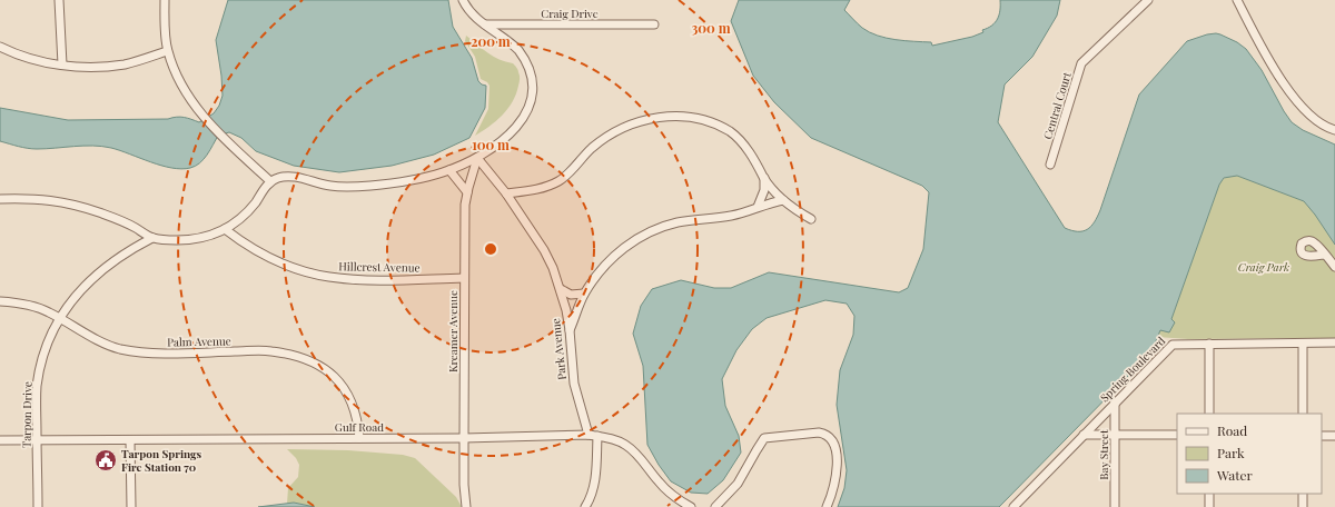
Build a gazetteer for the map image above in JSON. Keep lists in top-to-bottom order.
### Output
{
  "streets": {
    "street": [
      "Craig Drive",
      "Central Court",
      "Hillcrest Avenue",
      "Kreamer Avenue",
      "Palm Avenue",
      "Park Avenue",
      "Spring Boulevard",
      "Tarpon Drive",
      "Gulf Road",
      "Bay Street"
    ]
  },
  "crossings": [
    ["Hillcrest Avenue", "Kreamer Avenue"],
    ["Kreamer Avenue", "Park Avenue"],
    ["Kreamer Avenue", "Gulf Road"],
    ["Palm Avenue", "Tarpon Drive"],
    ["Palm Avenue", "Gulf Road"],
    ["Park Avenue", "Gulf Road"],
    ["Spring Boulevard", "Bay Street"],
    ["Tarpon Drive", "Gulf Road"]
  ],
  "parks": ["Craig Park"],
  "places": {
    "public building": ["Tarpon Springs Fire Station 70"]
  },
  "legend": ["Road", "Park", "Water"],
  "rings": ["300 m", "200 m", "100 m"]
}
